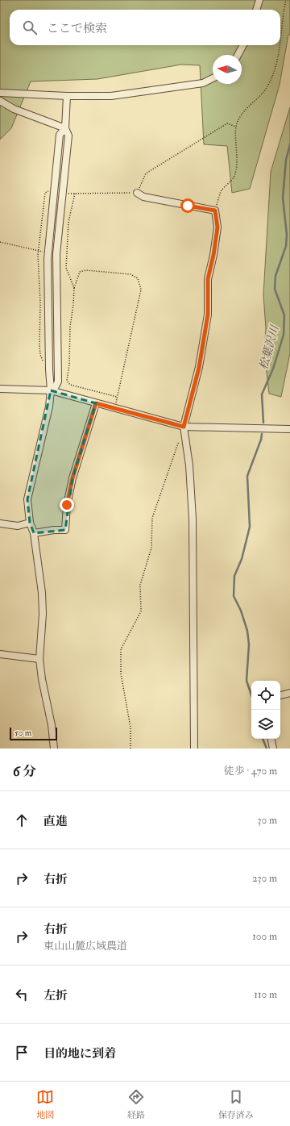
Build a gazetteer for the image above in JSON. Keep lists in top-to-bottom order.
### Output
{
  "water": ["松葉沢川"],
  "scale_bar": "50 m",
  "north": "left",
  "page": {
    "search": "ここで検索",
    "scale": "50 m",
    "heading": ["6 分", "徒歩 · 470 m"],
    "list": [
      ["直進", "30 m"],
      ["右折", "230 m"],
      ["右折", "東山山麓広域農道", "100 m"],
      ["左折", "110 m"],
      "目的地に到着"
    ],
    "nav": ["地図", "経路", "保存済み"]
  }
}
